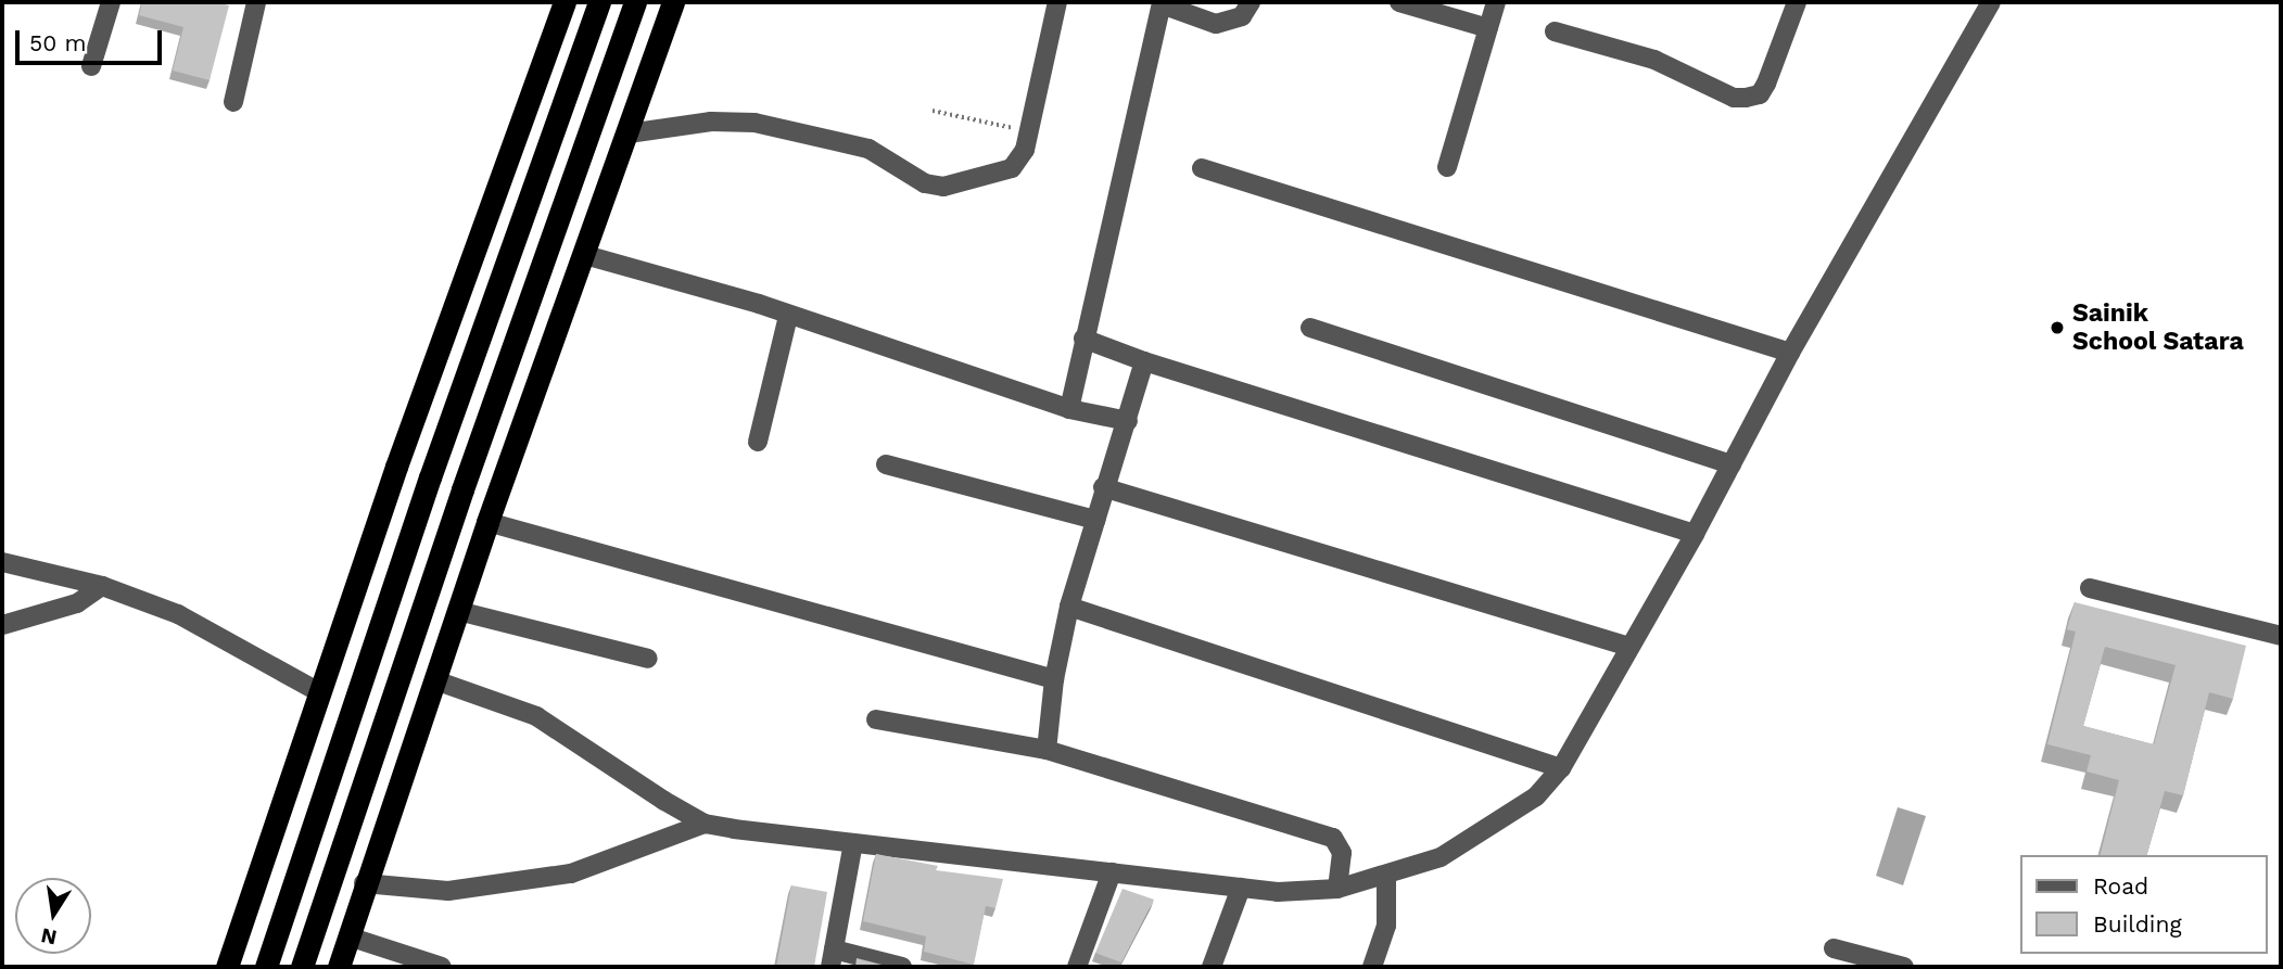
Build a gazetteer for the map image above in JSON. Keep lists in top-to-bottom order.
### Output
{
  "places": ["Sainik School Satara"],
  "legend": ["Road", "Building"],
  "scale_bar": "50 m",
  "north": "bottom"
}
